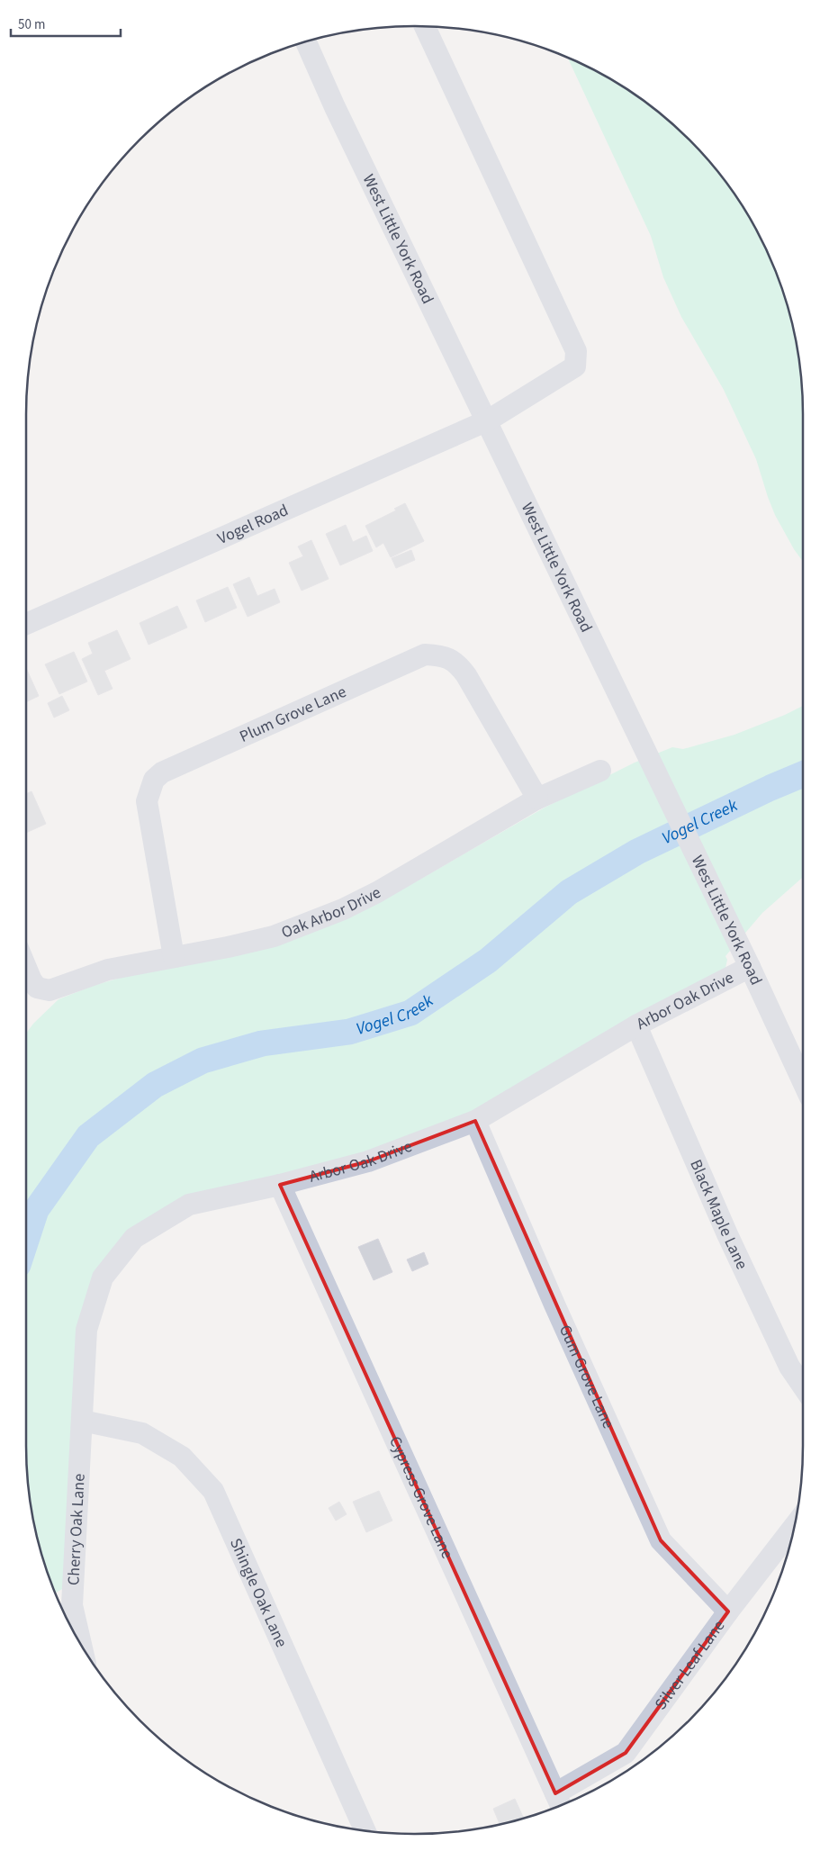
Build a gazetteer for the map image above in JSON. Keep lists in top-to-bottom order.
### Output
{
  "streets": {
    "street": [
      "West Little York Road",
      "Vogel Road",
      "Plum Grove Lane",
      "Oak Arbor Drive",
      "Arbor Oak Drive",
      "Black Maple Lane",
      "Gum Grove Lane",
      "Cypress Grove Lane",
      "Cherry Oak Lane",
      "Shingle Oak Lane",
      "Silver Leaf Lane"
    ]
  },
  "crossings": [
    ["West Little York Road", "Vogel Road"],
    ["West Little York Road", "Arbor Oak Drive"],
    ["Plum Grove Lane", "Oak Arbor Drive"],
    ["Arbor Oak Drive", "Black Maple Lane"],
    ["Arbor Oak Drive", "Gum Grove Lane"],
    ["Arbor Oak Drive", "Cypress Grove Lane"],
    ["Arbor Oak Drive", "Cherry Oak Lane"],
    ["Arbor Oak Drive", "Shingle Oak Lane"],
    ["Gum Grove Lane", "Silver Leaf Lane"],
    ["Cypress Grove Lane", "Silver Leaf Lane"],
    ["Cherry Oak Lane", "Shingle Oak Lane"]
  ],
  "water": ["Vogel Creek"],
  "scale_bar": "50 m"
}
